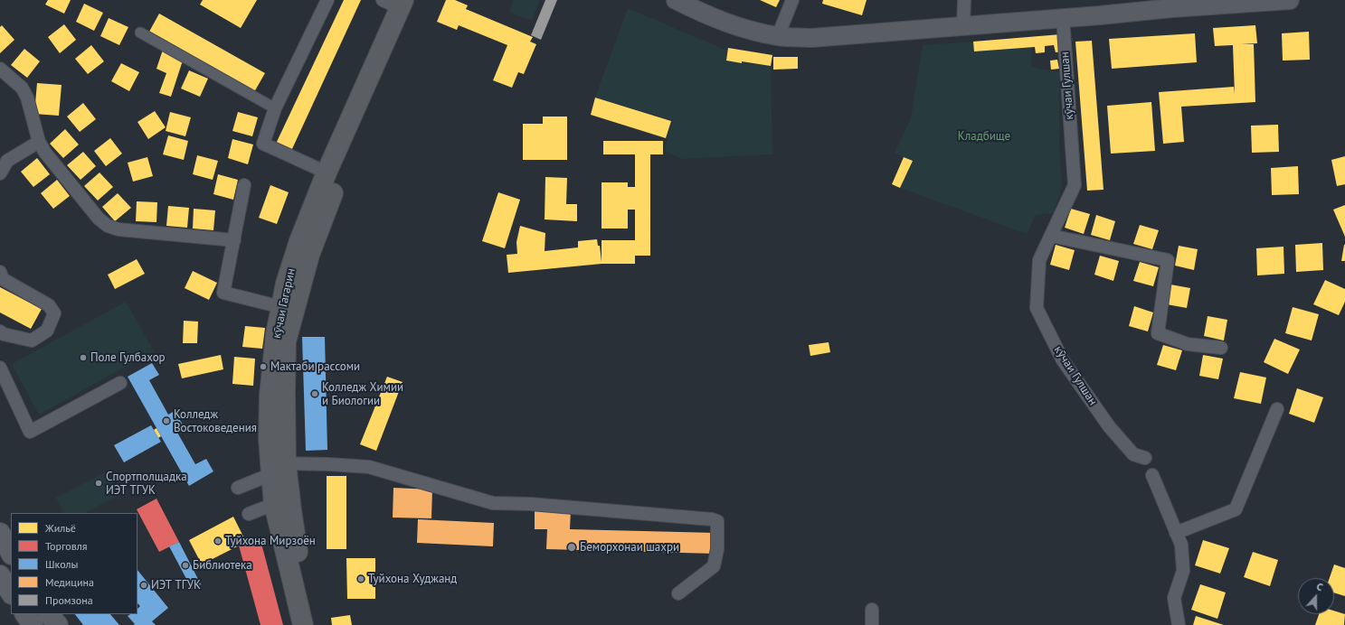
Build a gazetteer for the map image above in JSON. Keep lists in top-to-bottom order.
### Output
{
  "streets": {
    "highway": ["кӯчаи Гагарин"],
    "street": ["кӯчаи Гулшан"]
  },
  "parks": ["Кладбище"],
  "places": [
    "Поле Гулбахор",
    "Мактаби рассоми",
    "Колледж Химии и Биологии",
    "Колледж Востоковедения",
    "Спортполщадка ИЭТ ТГУК",
    "Туйхона Мирзоён",
    "Беморхонаи шахри",
    "Библиотека",
    "Туйхона Худжанд",
    "ИЭТ ТГУК"
  ],
  "legend": [
    "Жильё",
    "Торговля",
    "Школы",
    "Медицина",
    "Промзона"
  ],
  "north": "top"
}
